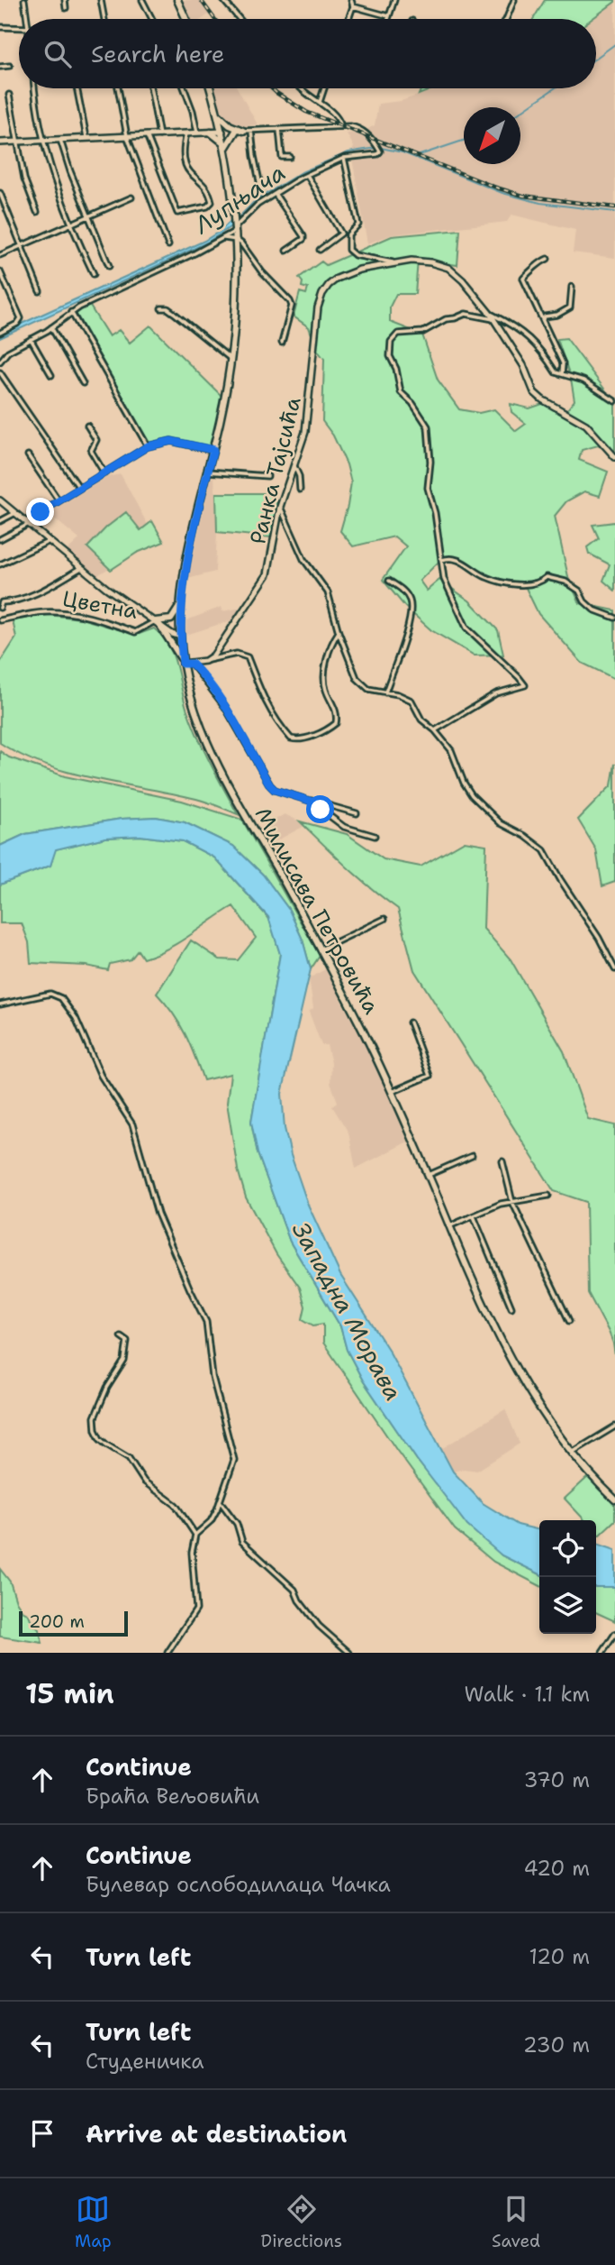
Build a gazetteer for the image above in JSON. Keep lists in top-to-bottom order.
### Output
{
  "streets": {
    "main road": ["Милисава Петровића"],
    "street": ["Ранка Тајсића", "Цветна"]
  },
  "water": ["Лупњача", "Западна Морава"],
  "scale_bar": "200 m",
  "north": "bottom left",
  "page": {
    "search": "Search here",
    "scale": "200 m",
    "heading": ["15 min", "Walk · 1.1 km"],
    "list": [
      ["Continue", "Браћа Вељовићи", "370 m"],
      ["Continue", "Булевар ослободилаца Чачка", "420 m"],
      ["Turn left", "120 m"],
      ["Turn left", "Студеничка", "230 m"],
      "Arrive at destination"
    ],
    "nav": ["Map", "Directions", "Saved"]
  }
}
